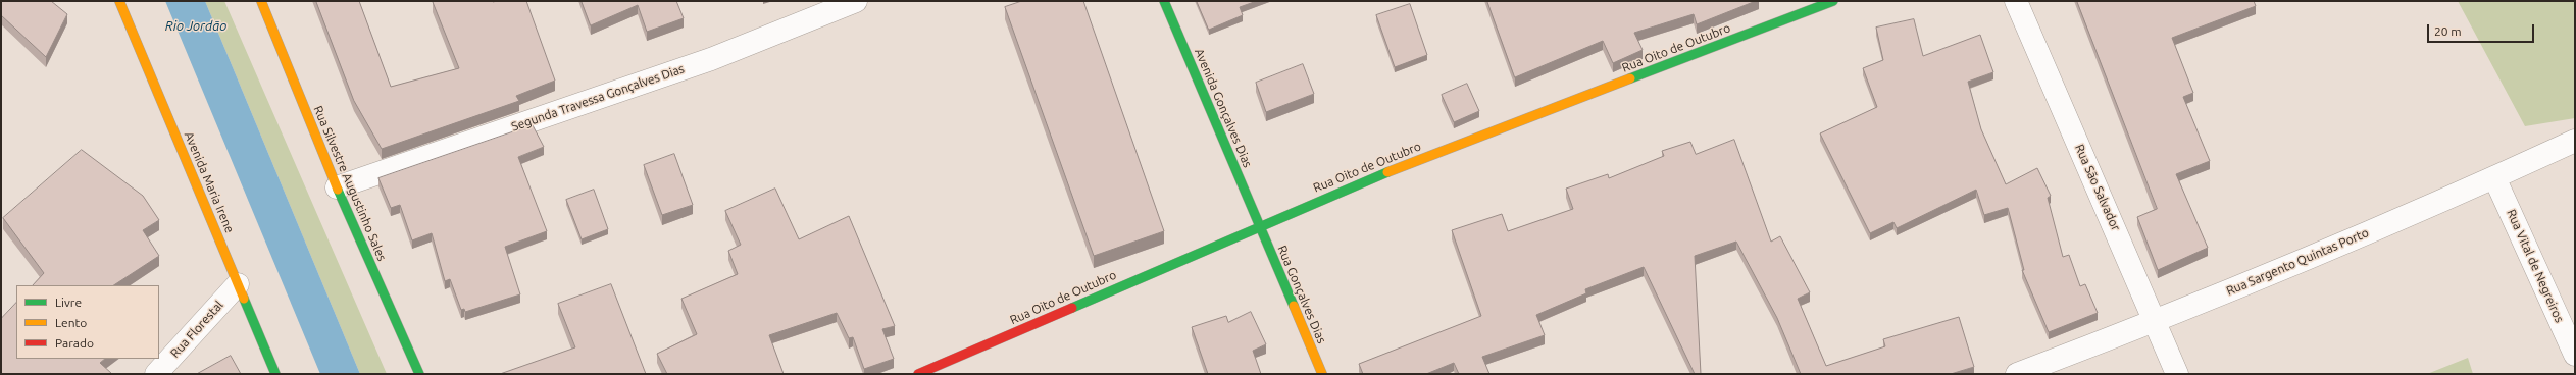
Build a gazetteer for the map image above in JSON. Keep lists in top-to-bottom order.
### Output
{
  "streets": {
    "street": [
      "Rua Oito de Outubro",
      "Segunda Travessa Gonçalves Dias",
      "Avenida Gonçalves Dias",
      "Avenida Maria Irene",
      "Rua Silvestre Augustinho Sales",
      "Rua São Salvador",
      "Rua Sargento Quintas Porto",
      "Rua Vital de Negreiros",
      "Rua Gonçalves Dias",
      "Rua Florestal"
    ]
  },
  "crossings": [
    ["Rua Oito de Outubro", "Avenida Gonçalves Dias"],
    ["Rua Oito de Outubro", "Rua Gonçalves Dias"],
    ["Segunda Travessa Gonçalves Dias", "Rua Silvestre Augustinho Sales"],
    ["Avenida Gonçalves Dias", "Rua Gonçalves Dias"],
    ["Avenida Maria Irene", "Rua Florestal"],
    ["Rua São Salvador", "Rua Sargento Quintas Porto"],
    ["Rua Sargento Quintas Porto", "Rua Vital de Negreiros"]
  ],
  "water": ["Rio Jordão"],
  "legend": ["Livre", "Lento", "Parado"],
  "scale_bar": "20 m"
}
